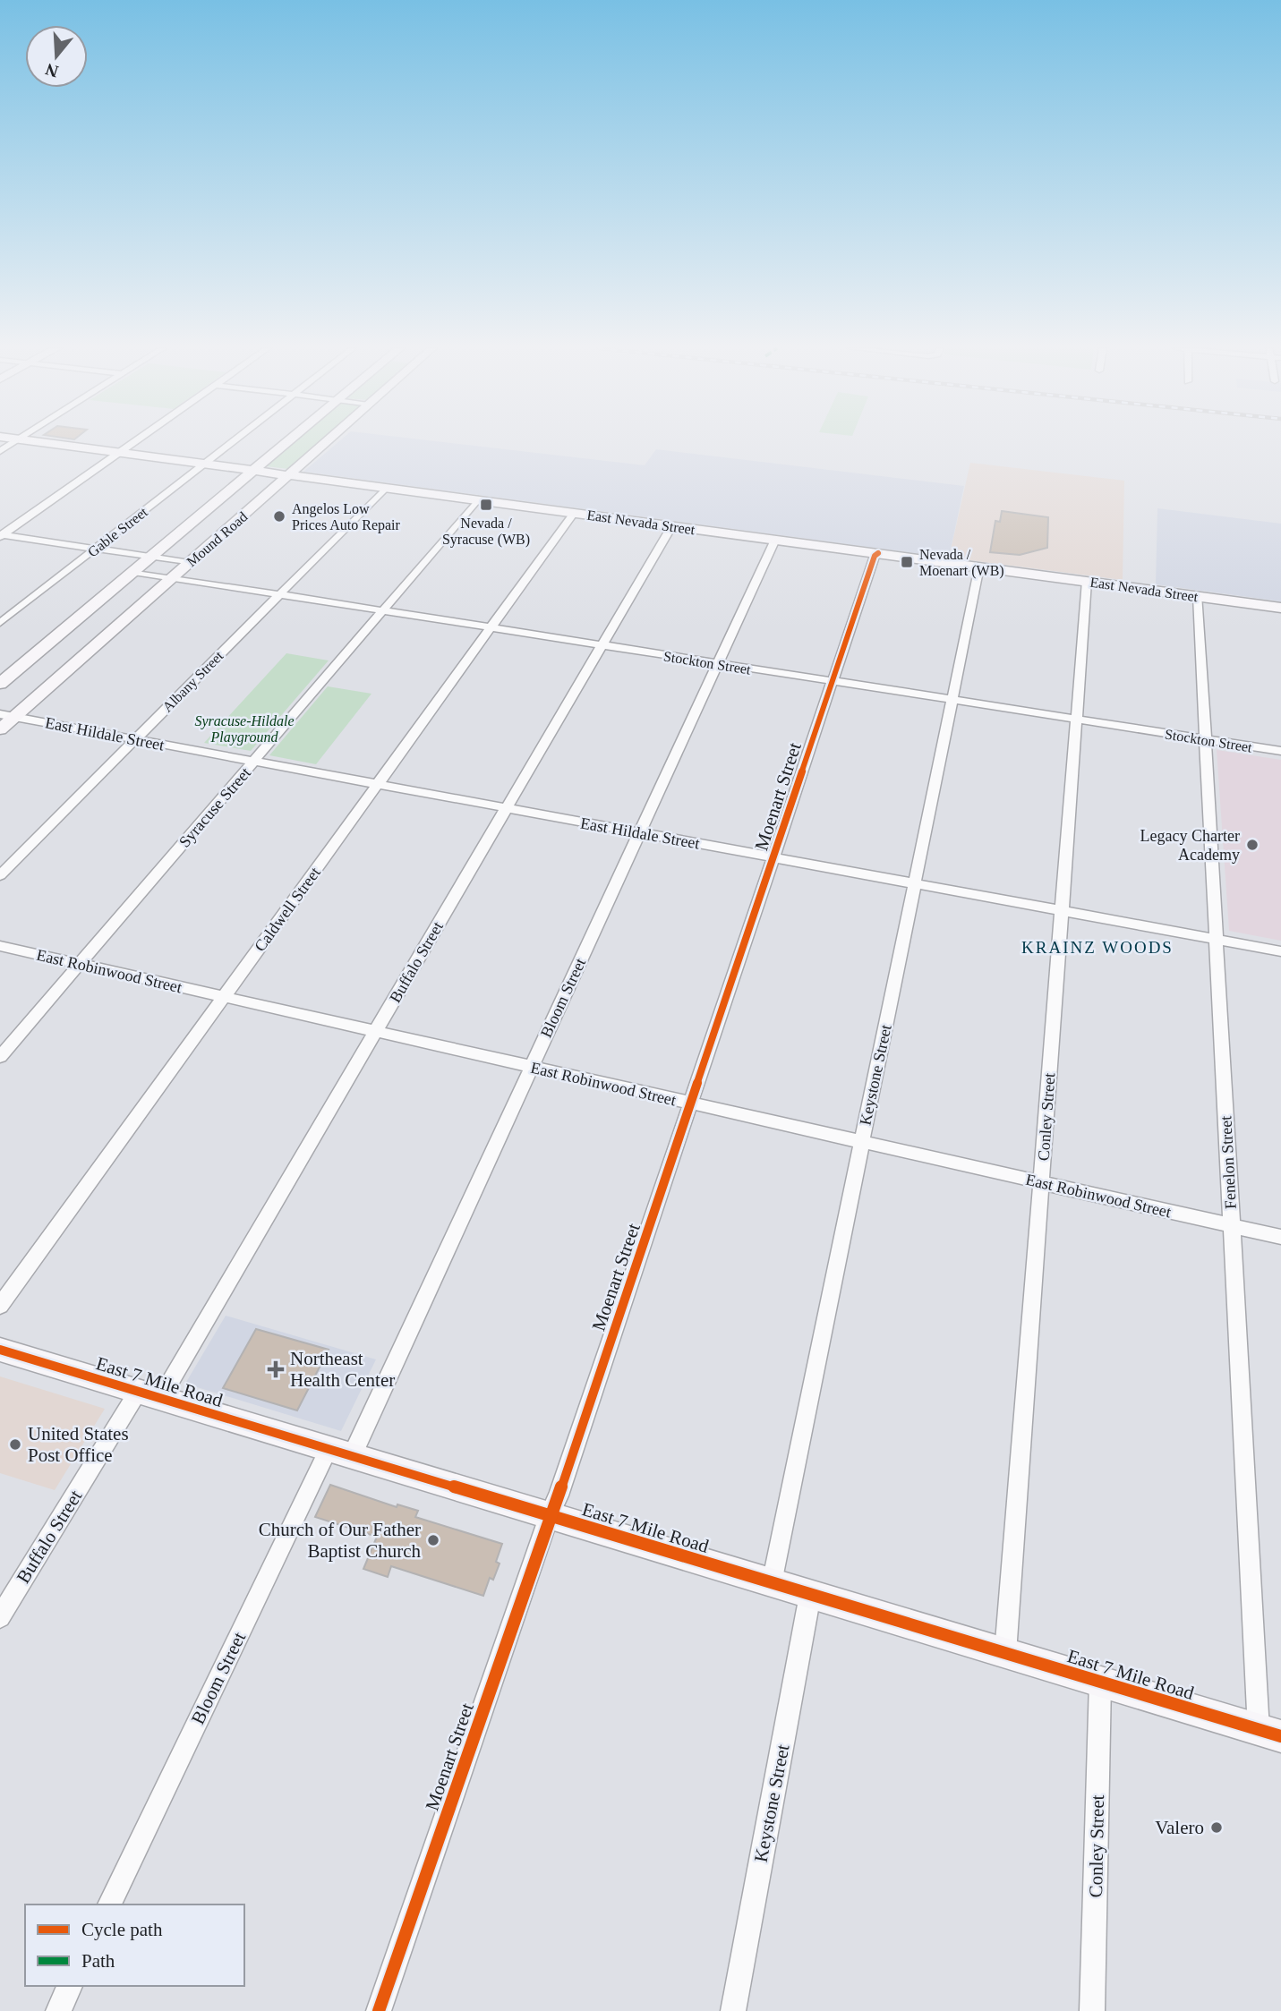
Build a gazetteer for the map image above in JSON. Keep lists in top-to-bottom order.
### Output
{
  "streets": {
    "street": [
      "East Nevada Street",
      "Gable Street",
      "Mound Road",
      "Stockton Street",
      "Albany Street",
      "East Hildale Street",
      "Moenart Street",
      "Syracuse Street",
      "Caldwell Street",
      "Buffalo Street",
      "East Robinwood Street",
      "Bloom Street",
      "Keystone Street",
      "Conley Street",
      "Fenelon Street",
      "East 7 Mile Road"
    ]
  },
  "crossings": [
    ["East Nevada Street", "Gable Street"],
    ["East Nevada Street", "Mound Road"],
    ["East Nevada Street", "Albany Street"],
    ["East Nevada Street", "Moenart Street"],
    ["East Nevada Street", "Syracuse Street"],
    ["East Nevada Street", "Caldwell Street"],
    ["East Nevada Street", "Buffalo Street"],
    ["East Nevada Street", "Bloom Street"],
    ["East Nevada Street", "Keystone Street"],
    ["East Nevada Street", "Conley Street"],
    ["East Nevada Street", "Fenelon Street"],
    ["Mound Road", "Stockton Street"],
    ["Mound Road", "East Hildale Street"],
    ["Stockton Street", "Albany Street"],
    ["Stockton Street", "Moenart Street"],
    ["Stockton Street", "Syracuse Street"],
    ["Stockton Street", "Caldwell Street"],
    ["Stockton Street", "Buffalo Street"],
    ["Stockton Street", "Bloom Street"],
    ["Stockton Street", "Keystone Street"],
    ["Stockton Street", "Conley Street"],
    ["Stockton Street", "Fenelon Street"],
    ["Albany Street", "East Hildale Street"],
    ["East Hildale Street", "Moenart Street"],
    ["East Hildale Street", "Syracuse Street"],
    ["East Hildale Street", "Caldwell Street"],
    ["East Hildale Street", "Buffalo Street"],
    ["East Hildale Street", "Bloom Street"],
    ["East Hildale Street", "Keystone Street"],
    ["East Hildale Street", "Conley Street"],
    ["East Hildale Street", "Fenelon Street"],
    ["Moenart Street", "East Robinwood Street"],
    ["Moenart Street", "East 7 Mile Road"],
    ["Syracuse Street", "East Robinwood Street"],
    ["Caldwell Street", "East Robinwood Street"],
    ["Buffalo Street", "East Robinwood Street"],
    ["Buffalo Street", "East 7 Mile Road"],
    ["East Robinwood Street", "Bloom Street"],
    ["East Robinwood Street", "Keystone Street"],
    ["East Robinwood Street", "Conley Street"],
    ["East Robinwood Street", "Fenelon Street"],
    ["Bloom Street", "East 7 Mile Road"],
    ["Keystone Street", "East 7 Mile Road"],
    ["Conley Street", "East 7 Mile Road"],
    ["Fenelon Street", "East 7 Mile Road"]
  ],
  "districts": ["KRAINZ WOODS"],
  "parks": ["Syracuse-Hildale Playground"],
  "places": {
    "transit": ["Nevada / Syracuse (WB)", "Nevada / Moenart (WB)"],
    "other": [
      "Angelos Low Prices Auto Repair",
      "Legacy Charter Academy",
      "United States Post Office",
      "Church of Our Father Baptist Church",
      "Valero"
    ],
    "health": ["Northeast Health Center"]
  },
  "legend": ["Cycle path", "Path"],
  "north": "bottom"
}
